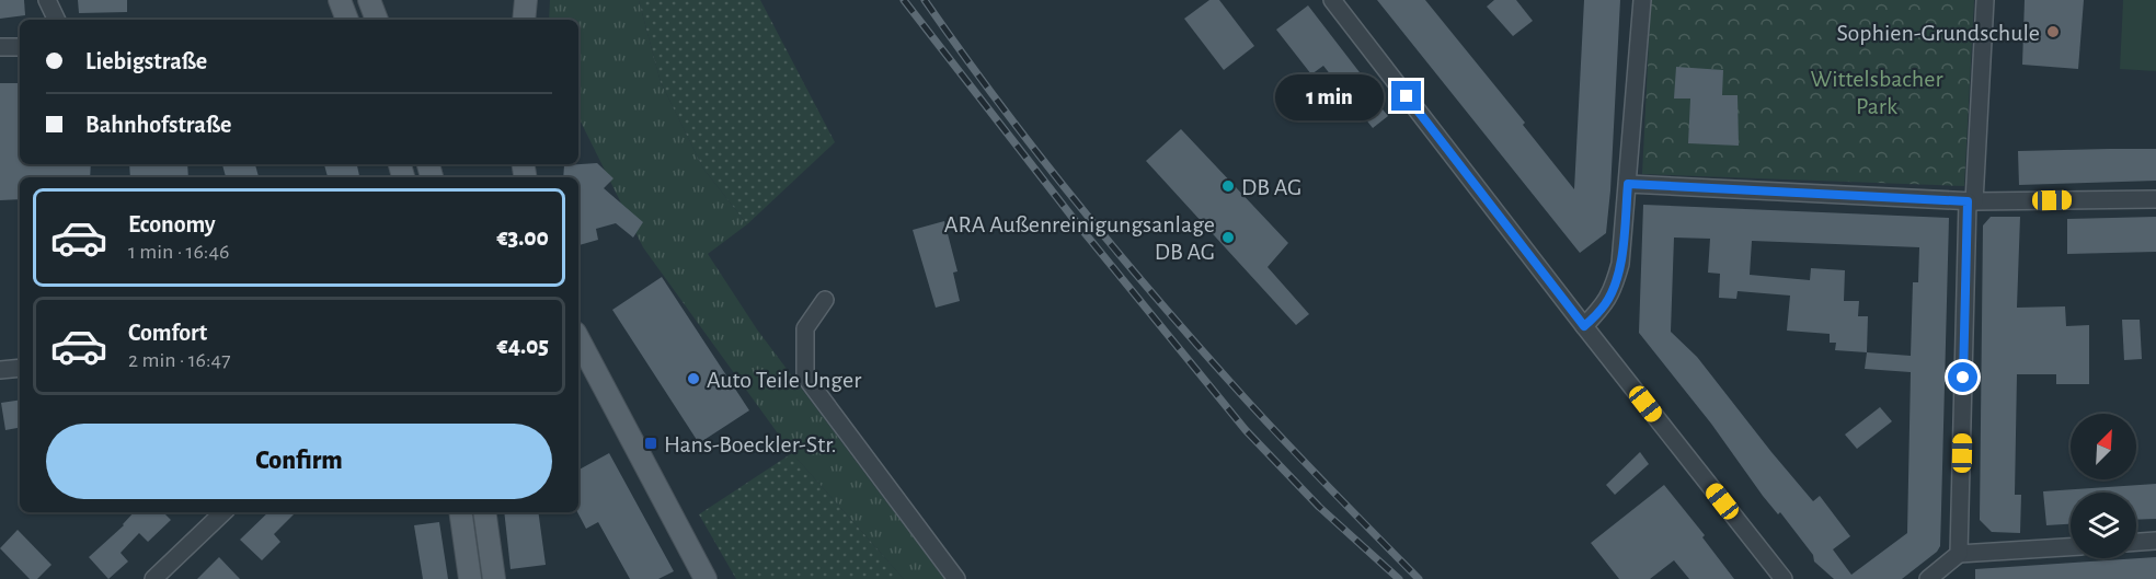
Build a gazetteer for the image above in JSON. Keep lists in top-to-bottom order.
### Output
{
  "parks": ["Wittelsbacher Park"],
  "places": {
    "other": [
      "Sophien-Grundschule",
      "DB AG",
      "ARA Außenreinigungsanlage DB AG",
      "Auto Teile Unger"
    ],
    "transit": ["Hans-Boeckler-Str."]
  },
  "north": "top right",
  "page": {
    "banner": ["Liebigstraße", "Bahnhofstraße"],
    "bubble": "1 min",
    "list": [
      {
        "name": "Economy",
        "note": "1 min · 16:46",
        "value": "€3.00"
      },
      {
        "name": "Comfort",
        "note": "2 min · 16:47",
        "value": "€4.05"
      }
    ],
    "buttons": "Confirm"
  }
}
